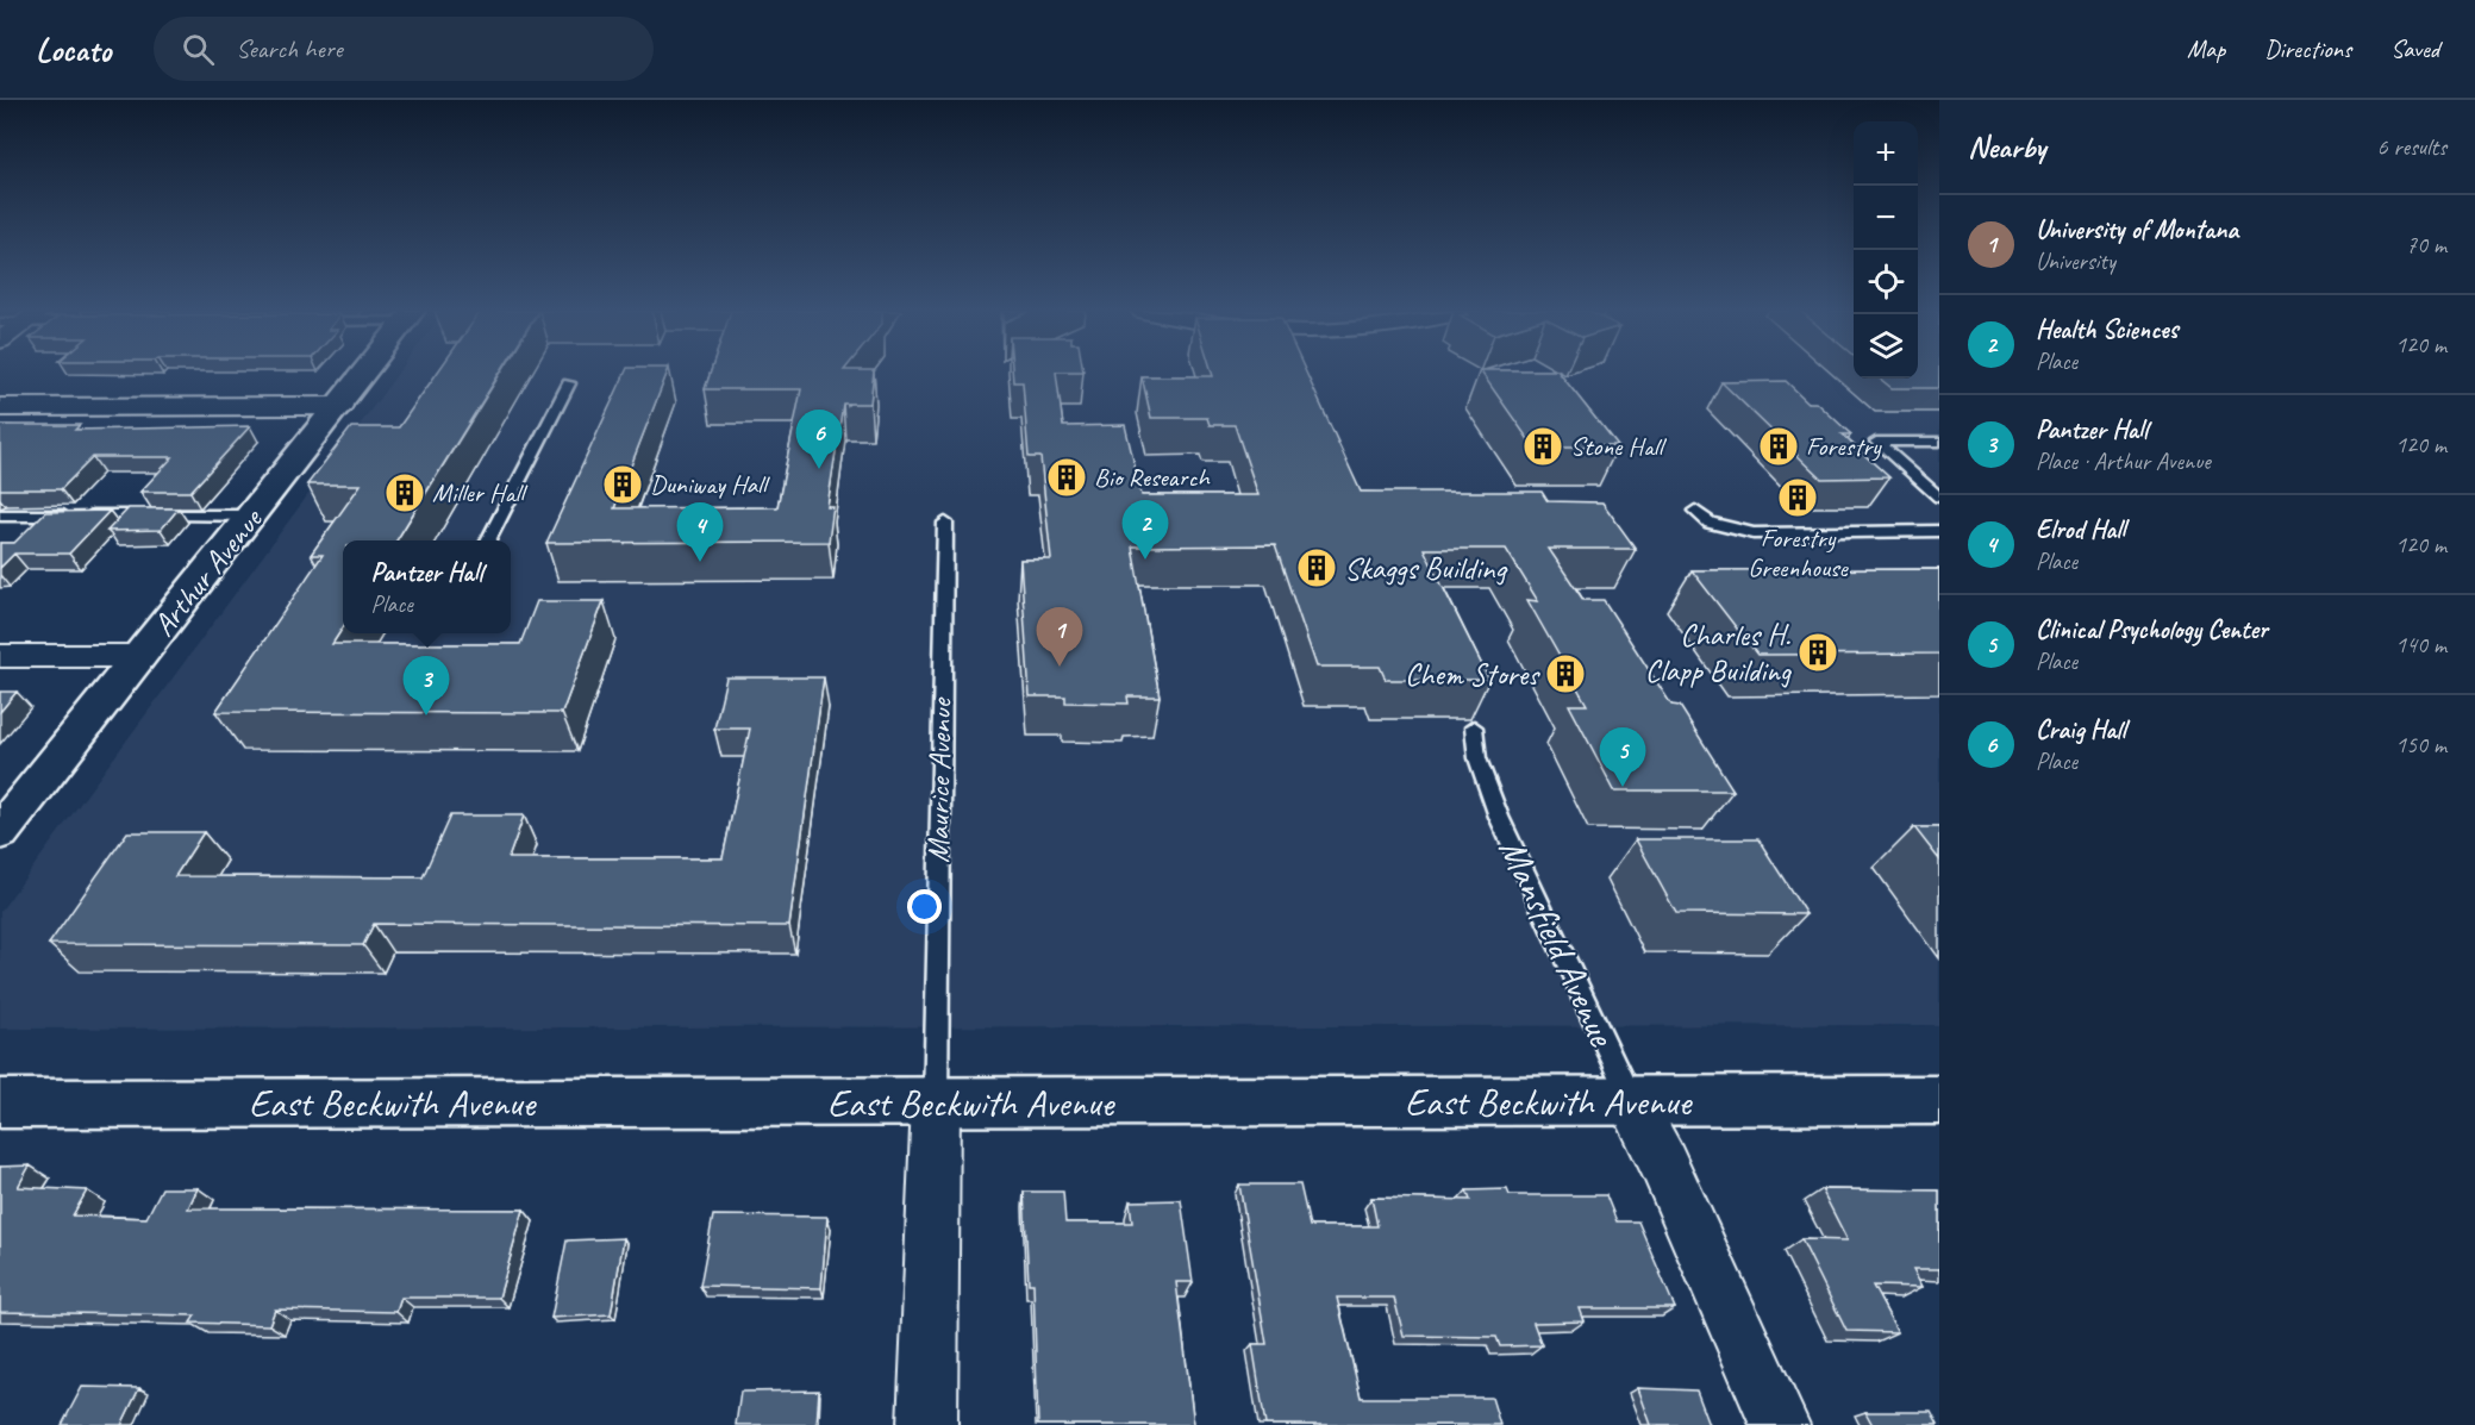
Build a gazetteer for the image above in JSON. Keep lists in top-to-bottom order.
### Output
{
  "streets": {
    "street": [
      "Arthur Avenue",
      "Maurice Avenue",
      "Mansfield Avenue",
      "East Beckwith Avenue"
    ]
  },
  "crossings": [
    ["Maurice Avenue", "East Beckwith Avenue"],
    ["Mansfield Avenue", "East Beckwith Avenue"]
  ],
  "places": {
    "building": [
      "Stone Hall",
      "Forestry",
      "Bio Research",
      "Duniway Hall",
      "Miller Hall",
      "Forestry Greenhouse",
      "Skaggs Building",
      "Charles H. Clapp Building",
      "Chem Stores"
    ]
  },
  "page": {
    "header": "Locato",
    "search": "Search here",
    "nav": ["Map", "Directions", "Saved"],
    "heading": ["Nearby", "6 results"],
    "map_buttons": ["+", "−"],
    "list": [
      {
        "mark": "1",
        "name": "University of Montana",
        "note": "University",
        "value": "70 m"
      },
      {
        "mark": "2",
        "name": "Health Sciences",
        "note": "Place",
        "value": "120 m"
      },
      {
        "mark": "3",
        "name": "Pantzer Hall",
        "note": "Place · Arthur Avenue",
        "value": "120 m"
      },
      {
        "mark": "4",
        "name": "Elrod Hall",
        "note": "Place",
        "value": "120 m"
      },
      {
        "mark": "5",
        "name": "Clinical Psychology Center",
        "note": "Place",
        "value": "140 m"
      },
      {
        "mark": "6",
        "name": "Craig Hall",
        "note": "Place",
        "value": "150 m"
      }
    ],
    "pins": [
      "6",
      "2",
      "4",
      "1",
      "3",
      "5"
    ],
    "popup": ["Pantzer Hall", "Place"]
  }
}
